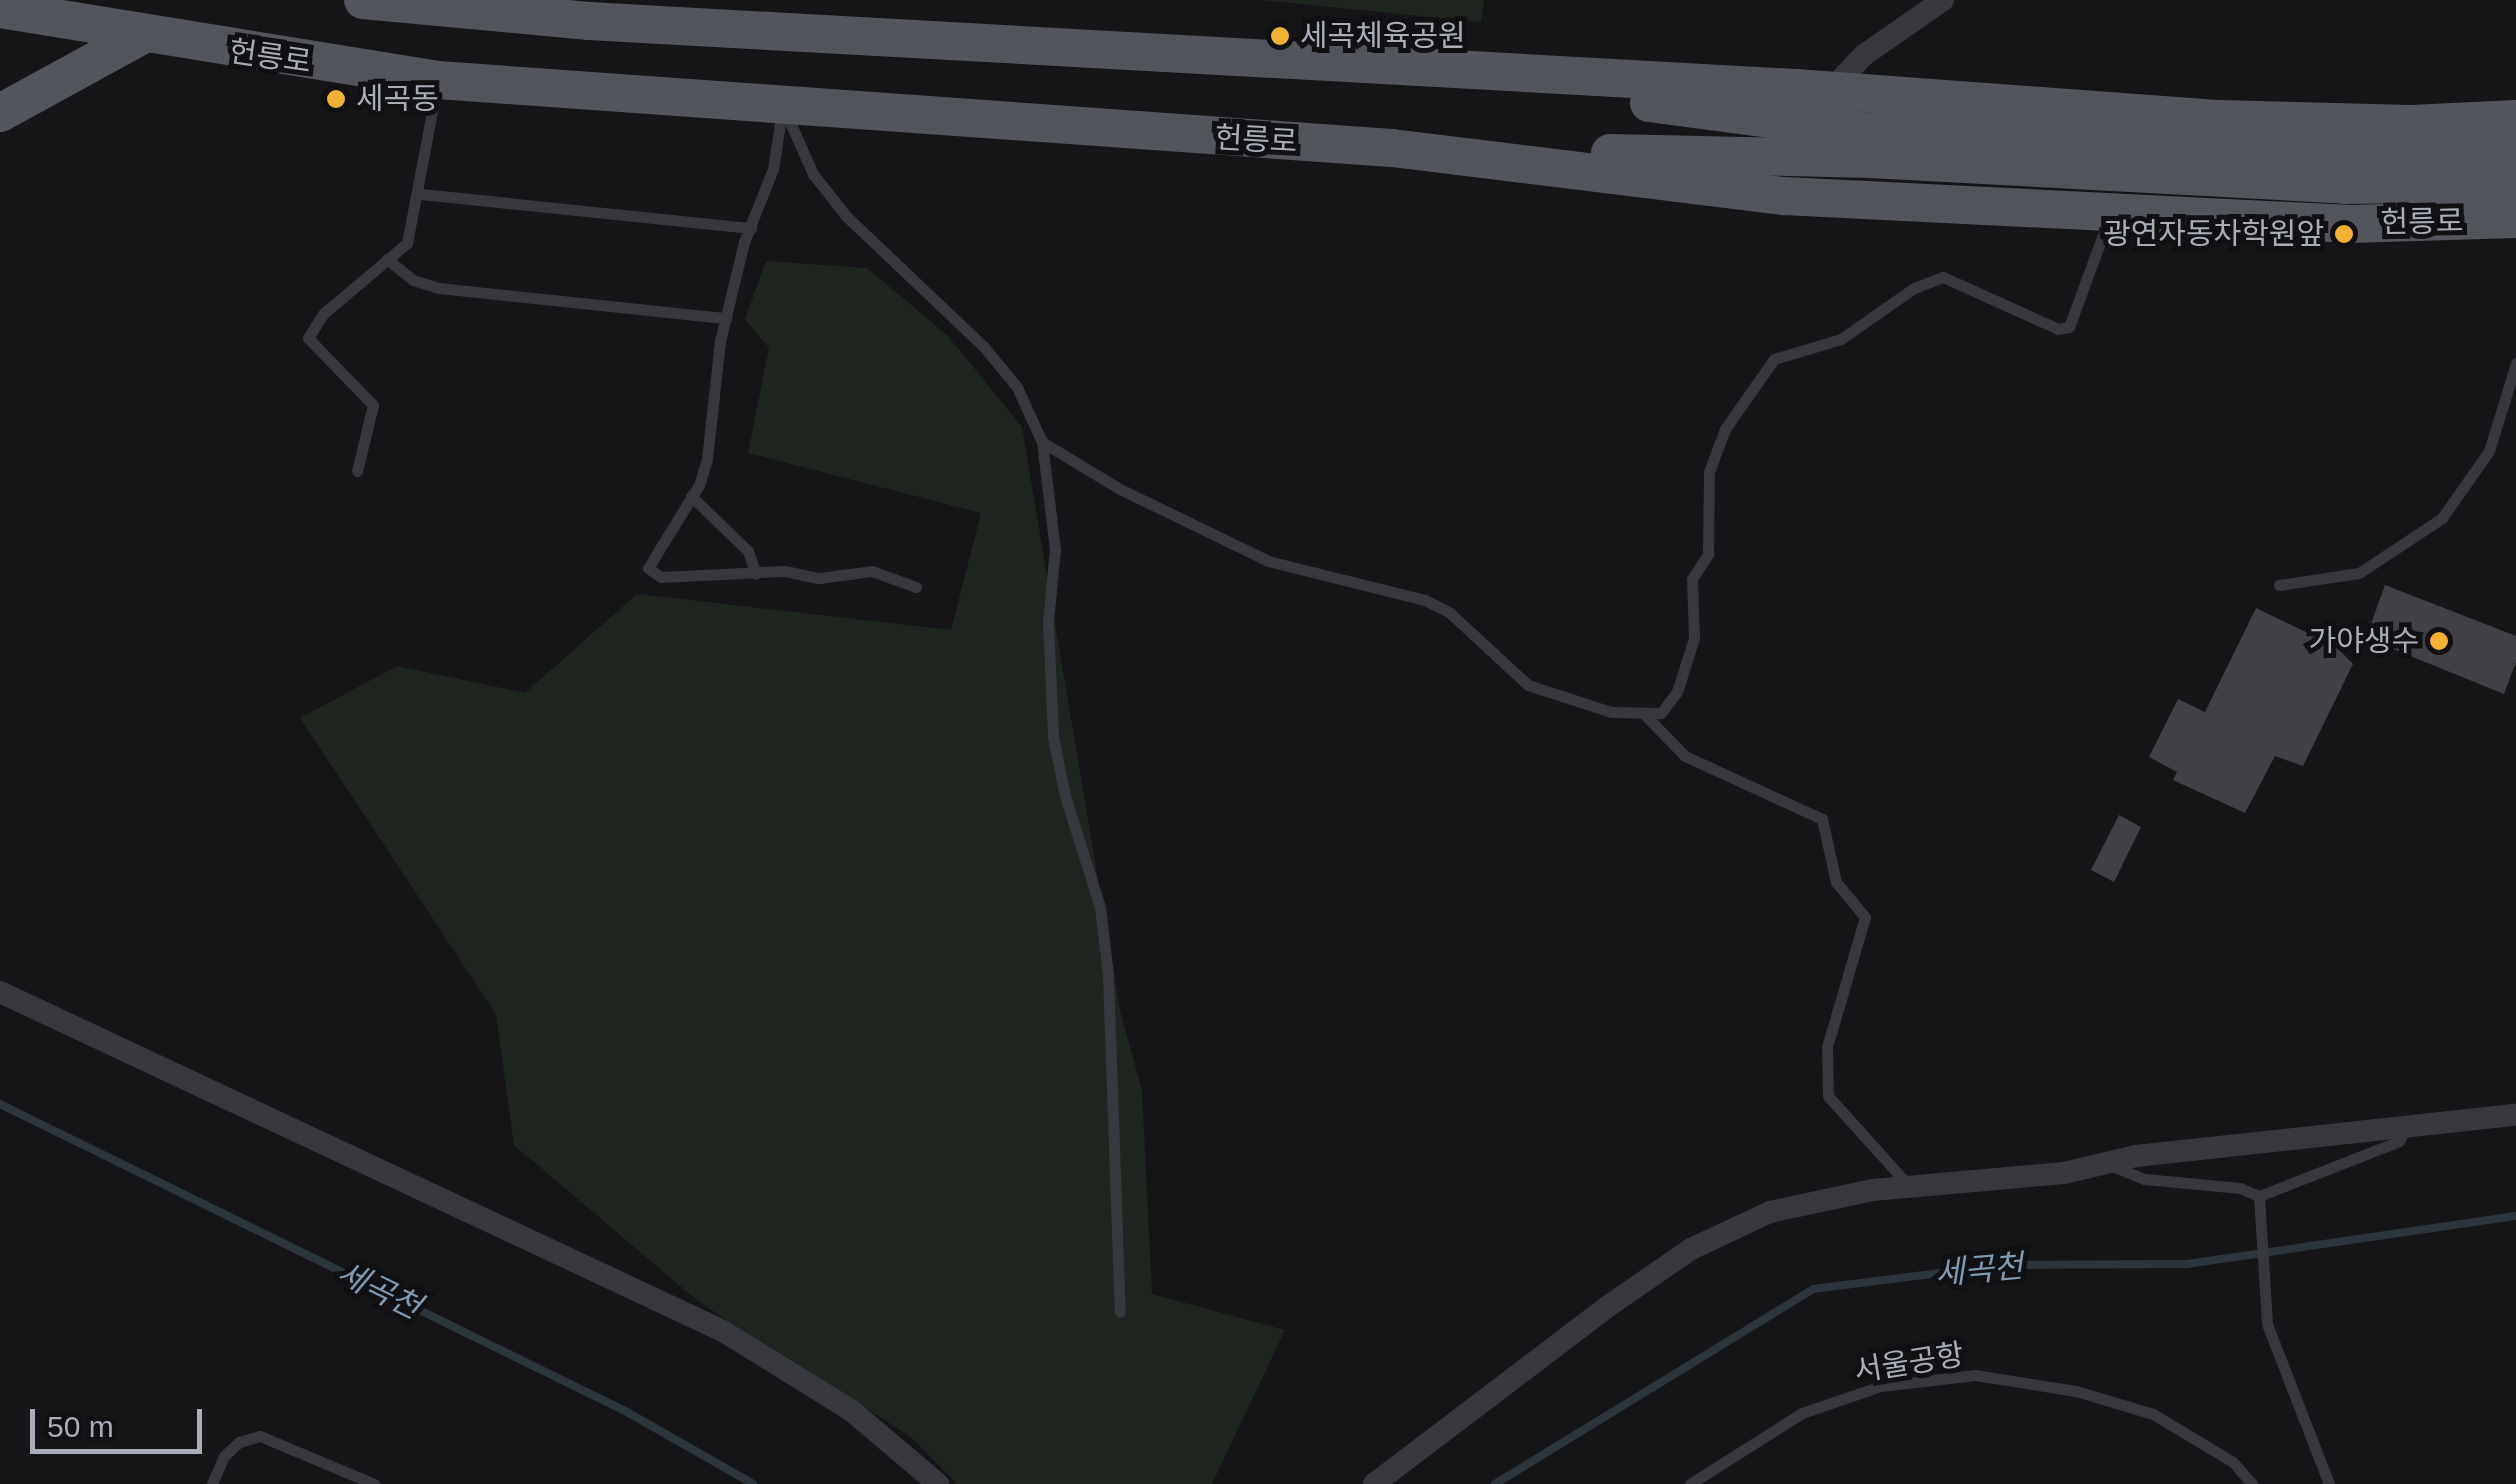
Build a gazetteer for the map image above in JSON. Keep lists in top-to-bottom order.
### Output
{
  "streets": {
    "main road": ["헌릉로"],
    "lane": ["서울공항"]
  },
  "water": ["세곡천"],
  "places": [
    "세곡체육공원",
    "세곡동",
    "광연자동차학원앞",
    "가야생수"
  ],
  "scale_bar": "50 m"
}
